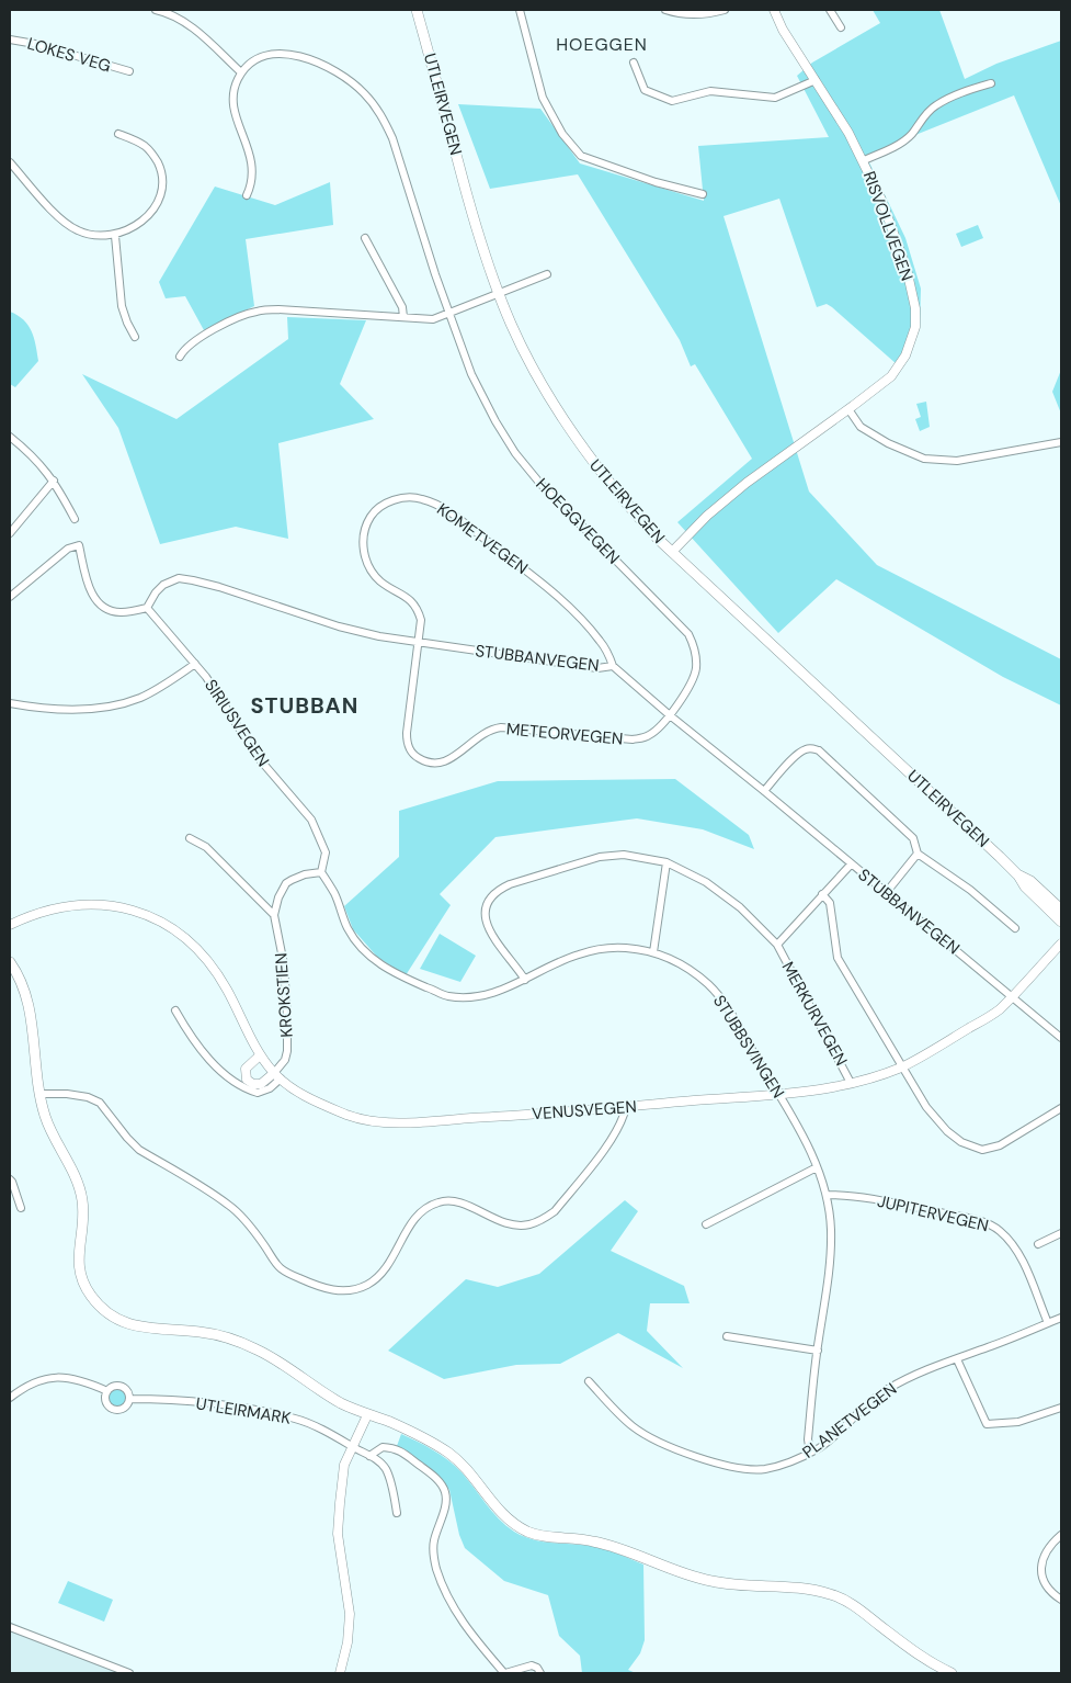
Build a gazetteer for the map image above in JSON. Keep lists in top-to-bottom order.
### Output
{
  "streets": {
    "main road": ["UTLEIRVEGEN"],
    "street": [
      "LOKES VEG",
      "RISVOLLVEGEN",
      "HOEGGVEGEN",
      "KOMETVEGEN",
      "STUBBANVEGEN",
      "SIRIUSVEGEN",
      "METEORVEGEN",
      "KROKSTIEN",
      "MERKURVEGEN",
      "STUBBSVINGEN",
      "VENUSVEGEN",
      "JUPITERVEGEN",
      "UTLEIRMARK",
      "PLANETVEGEN"
    ]
  },
  "crossings": [
    ["UTLEIRVEGEN", "RISVOLLVEGEN"],
    ["HOEGGVEGEN", "STUBBANVEGEN"],
    ["HOEGGVEGEN", "METEORVEGEN"],
    ["KOMETVEGEN", "STUBBANVEGEN"],
    ["KOMETVEGEN", "METEORVEGEN"],
    ["STUBBANVEGEN", "SIRIUSVEGEN"],
    ["STUBBANVEGEN", "METEORVEGEN"],
    ["STUBBANVEGEN", "MERKURVEGEN"],
    ["STUBBANVEGEN", "VENUSVEGEN"],
    ["SIRIUSVEGEN", "STUBBSVINGEN"],
    ["KROKSTIEN", "VENUSVEGEN"],
    ["MERKURVEGEN", "STUBBSVINGEN"],
    ["MERKURVEGEN", "VENUSVEGEN"],
    ["STUBBSVINGEN", "VENUSVEGEN"],
    ["STUBBSVINGEN", "JUPITERVEGEN"],
    ["STUBBSVINGEN", "PLANETVEGEN"],
    ["JUPITERVEGEN", "PLANETVEGEN"]
  ],
  "districts": ["HOEGGEN", "STUBBAN"]
}
